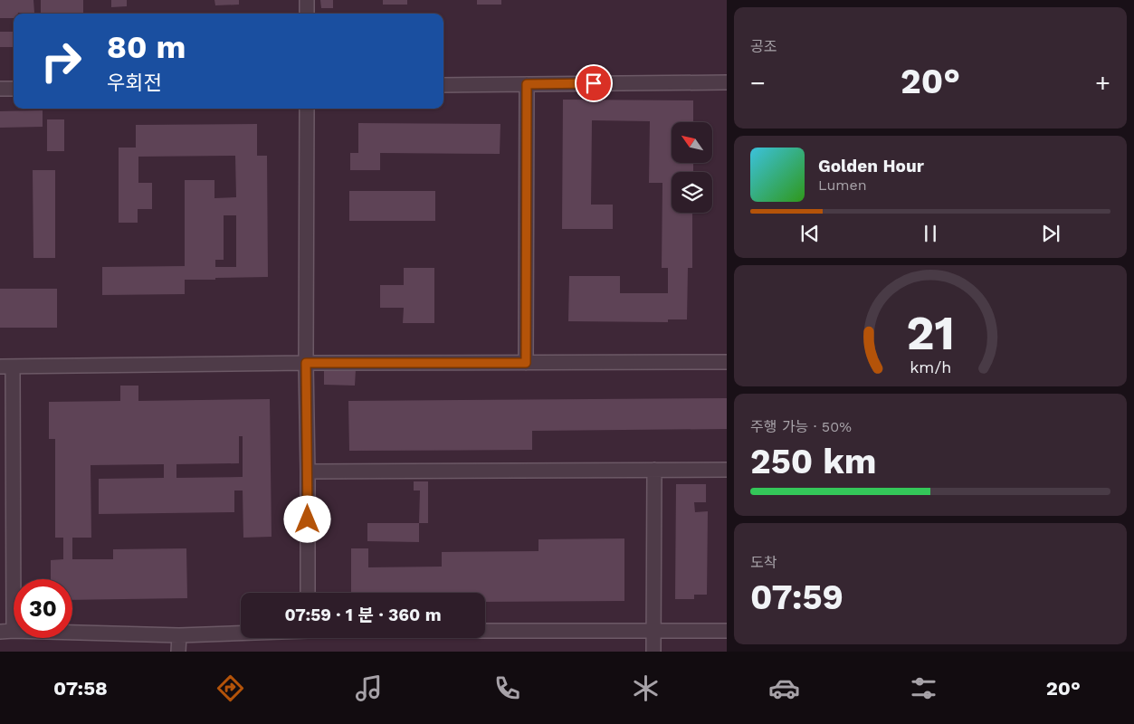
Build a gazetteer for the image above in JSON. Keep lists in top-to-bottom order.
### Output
{
  "north": "top left",
  "page": {
    "tile": [
      "공조",
      ["주행 가능 · 50%", "250 km"],
      ["도착", "07:59"]
    ],
    "turn": ["80 m", "우회전"],
    "heat": ["−", "20°", "+"],
    "song": ["Golden Hour", "Lumen"],
    "limit": "30",
    "trip": "07:59 · 1 분 · 360 m",
    "tabs": ["07:58", "20°"],
    "gauge": ["21", "km/h"]
  }
}
